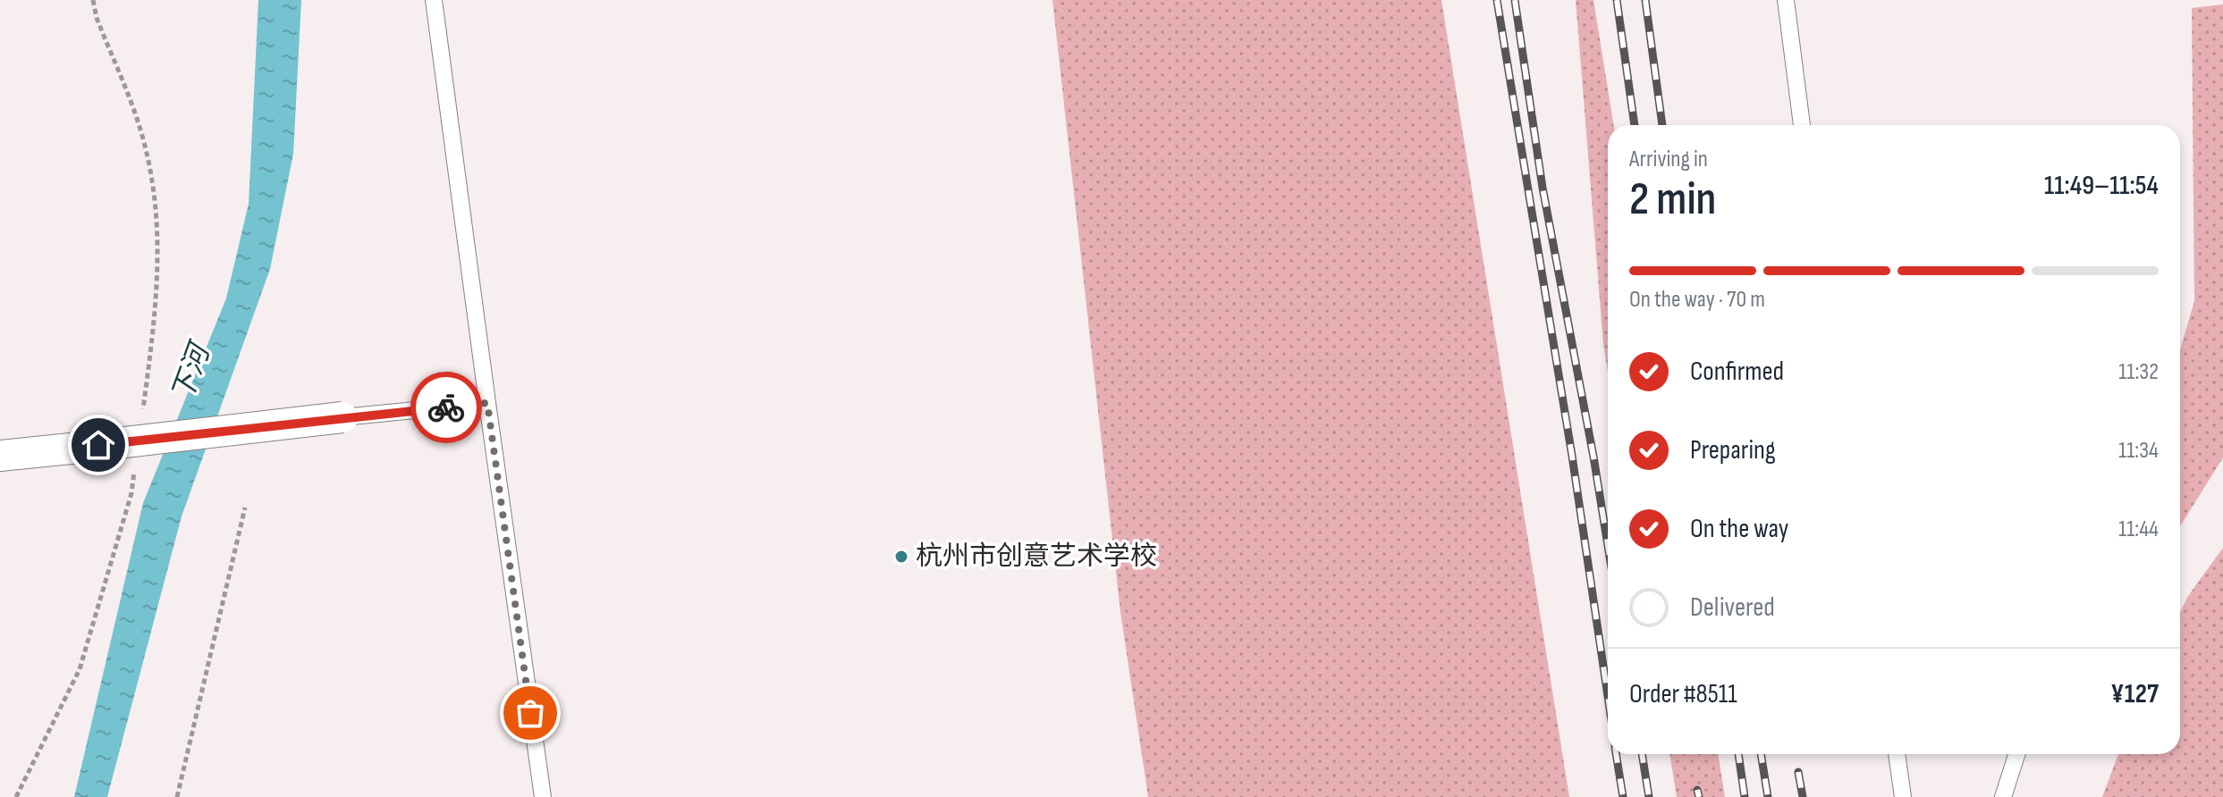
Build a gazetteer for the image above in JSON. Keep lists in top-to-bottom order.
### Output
{
  "water": ["下河"],
  "places": ["杭州市创意艺术学校"],
  "page": {
    "heading": ["2 min", "Arriving in", "11:49–11:54"],
    "panel": ["Order #8511", "¥127"],
    "bar": "On the way · 70 m",
    "list": [
      ["Confirmed", "11:32"],
      ["Preparing", "11:34"],
      ["On the way", "11:44"],
      "Delivered"
    ]
  }
}
